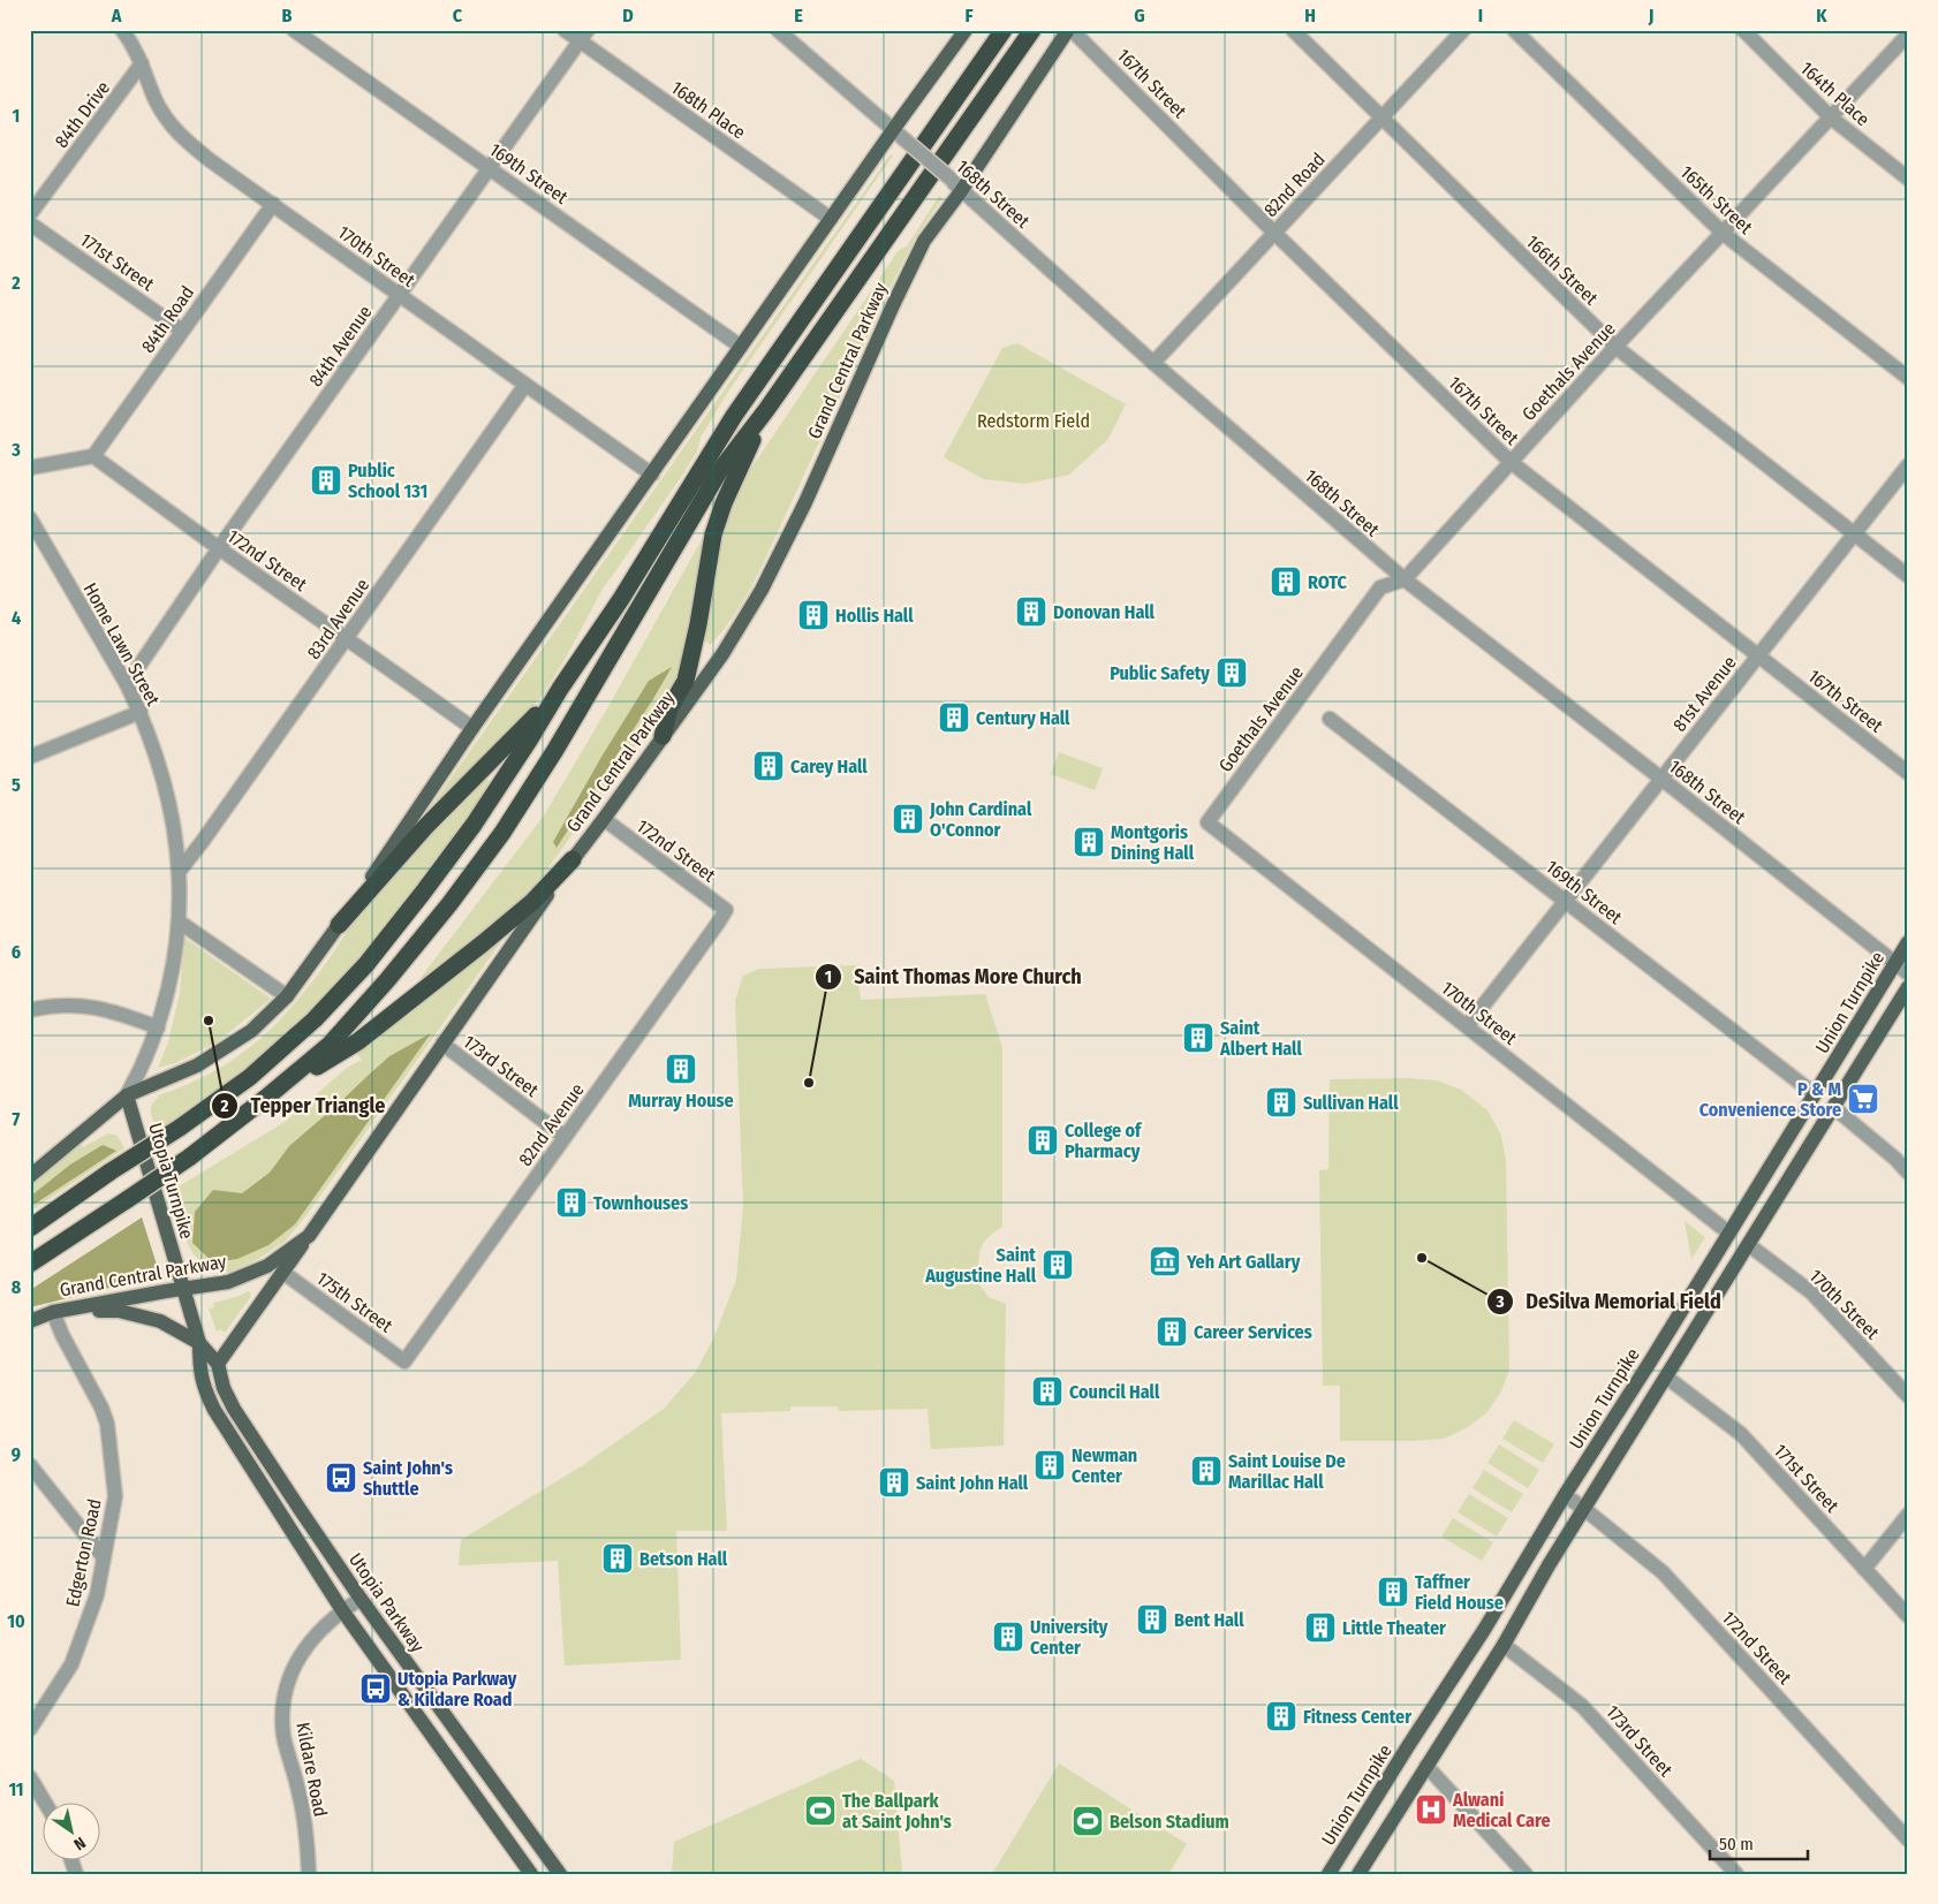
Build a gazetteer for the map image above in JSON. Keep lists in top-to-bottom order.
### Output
{
  "streets": {
    "highway": ["Grand Central Parkway"],
    "main road": ["Union Turnpike", "Utopia Turnpike", "Utopia Parkway"],
    "street": [
      "167th Street",
      "164th Place",
      "168th Place",
      "84th Drive",
      "169th Street",
      "82nd Road",
      "168th Street",
      "165th Street",
      "170th Street",
      "171st Street",
      "166th Street",
      "84th Road",
      "84th Avenue",
      "Goethals Avenue",
      "172nd Street",
      "83rd Avenue",
      "Home Lawn Street",
      "81st Avenue",
      "173rd Street",
      "82nd Avenue",
      "175th Street",
      "Edgerton Road",
      "Kildare Road"
    ]
  },
  "crossings": [
    ["167th Street", "82nd Road"],
    ["167th Street", "Grand Central Parkway"],
    ["167th Street", "Goethals Avenue"],
    ["167th Street", "81st Avenue"],
    ["164th Place", "Goethals Avenue"],
    ["168th Place", "84th Avenue"],
    ["84th Drive", "170th Street"],
    ["169th Street", "84th Avenue"],
    ["169th Street", "81st Avenue"],
    ["169th Street", "Union Turnpike"],
    ["82nd Road", "168th Street"],
    ["82nd Road", "166th Street"],
    ["168th Street", "Grand Central Parkway"],
    ["168th Street", "Goethals Avenue"],
    ["168th Street", "81st Avenue"],
    ["168th Street", "Union Turnpike"],
    ["165th Street", "Goethals Avenue"],
    ["170th Street", "84th Road"],
    ["170th Street", "84th Avenue"],
    ["170th Street", "Goethals Avenue"],
    ["170th Street", "83rd Avenue"],
    ["170th Street", "81st Avenue"],
    ["170th Street", "Union Turnpike"],
    ["171st Street", "84th Road"],
    ["166th Street", "Goethals Avenue"],
    ["166th Street", "81st Avenue"],
    ["84th Road", "172nd Street"],
    ["84th Avenue", "172nd Street"],
    ["84th Avenue", "Home Lawn Street"],
    ["Grand Central Parkway", "172nd Street"],
    ["Grand Central Parkway", "173rd Street"],
    ["Grand Central Parkway", "Utopia Turnpike"],
    ["Grand Central Parkway", "Edgerton Road"],
    ["172nd Street", "83rd Avenue"],
    ["172nd Street", "Union Turnpike"],
    ["172nd Street", "82nd Avenue"],
    ["83rd Avenue", "Home Lawn Street"],
    ["Home Lawn Street", "Utopia Turnpike"],
    ["173rd Street", "82nd Avenue"],
    ["82nd Avenue", "175th Street"],
    ["Utopia Turnpike", "Utopia Parkway"],
    ["Utopia Parkway", "Kildare Road"]
  ],
  "parks": ["Redstorm Field"],
  "places": {
    "building": [
      "Public School 131",
      "ROTC",
      "Donovan Hall",
      "Hollis Hall",
      "Public Safety",
      "Century Hall",
      "Carey Hall",
      "John Cardinal O'Connor",
      "Montgoris Dining Hall",
      "Saint Albert Hall",
      "Murray House",
      "Sullivan Hall",
      "College of Pharmacy",
      "Townhouses",
      "Saint Augustine Hall",
      "Career Services",
      "Council Hall",
      "Newman Center",
      "Saint Louise De Marillac Hall",
      "Saint John Hall",
      "Betson Hall",
      "Taffner Field House",
      "Bent Hall",
      "Little Theater",
      "University Center",
      "Fitness Center"
    ],
    "other": ["Tepper Triangle", "Saint Thomas More Church", "DeSilva Memorial Field"],
    "supermarket": ["P & M Convenience Store"],
    "museum": ["Yeh Art Gallary"],
    "bus stop": ["Saint John's Shuttle", "Utopia Parkway & Kildare Road"],
    "hospital": ["Alwani Medical Care"],
    "sports": ["The Ballpark at Saint John's", "Belson Stadium"]
  },
  "scale_bar": "50 m",
  "north": "bottom right",
  "grid": {
    "columns": [
      "A",
      "B",
      "C",
      "D",
      "E",
      "F",
      "G",
      "H",
      "I",
      "J",
      "K"
    ],
    "rows": [
      "1",
      "2",
      "3",
      "4",
      "5",
      "6",
      "7",
      "8",
      "9",
      "10",
      "11"
    ]
  }
}
